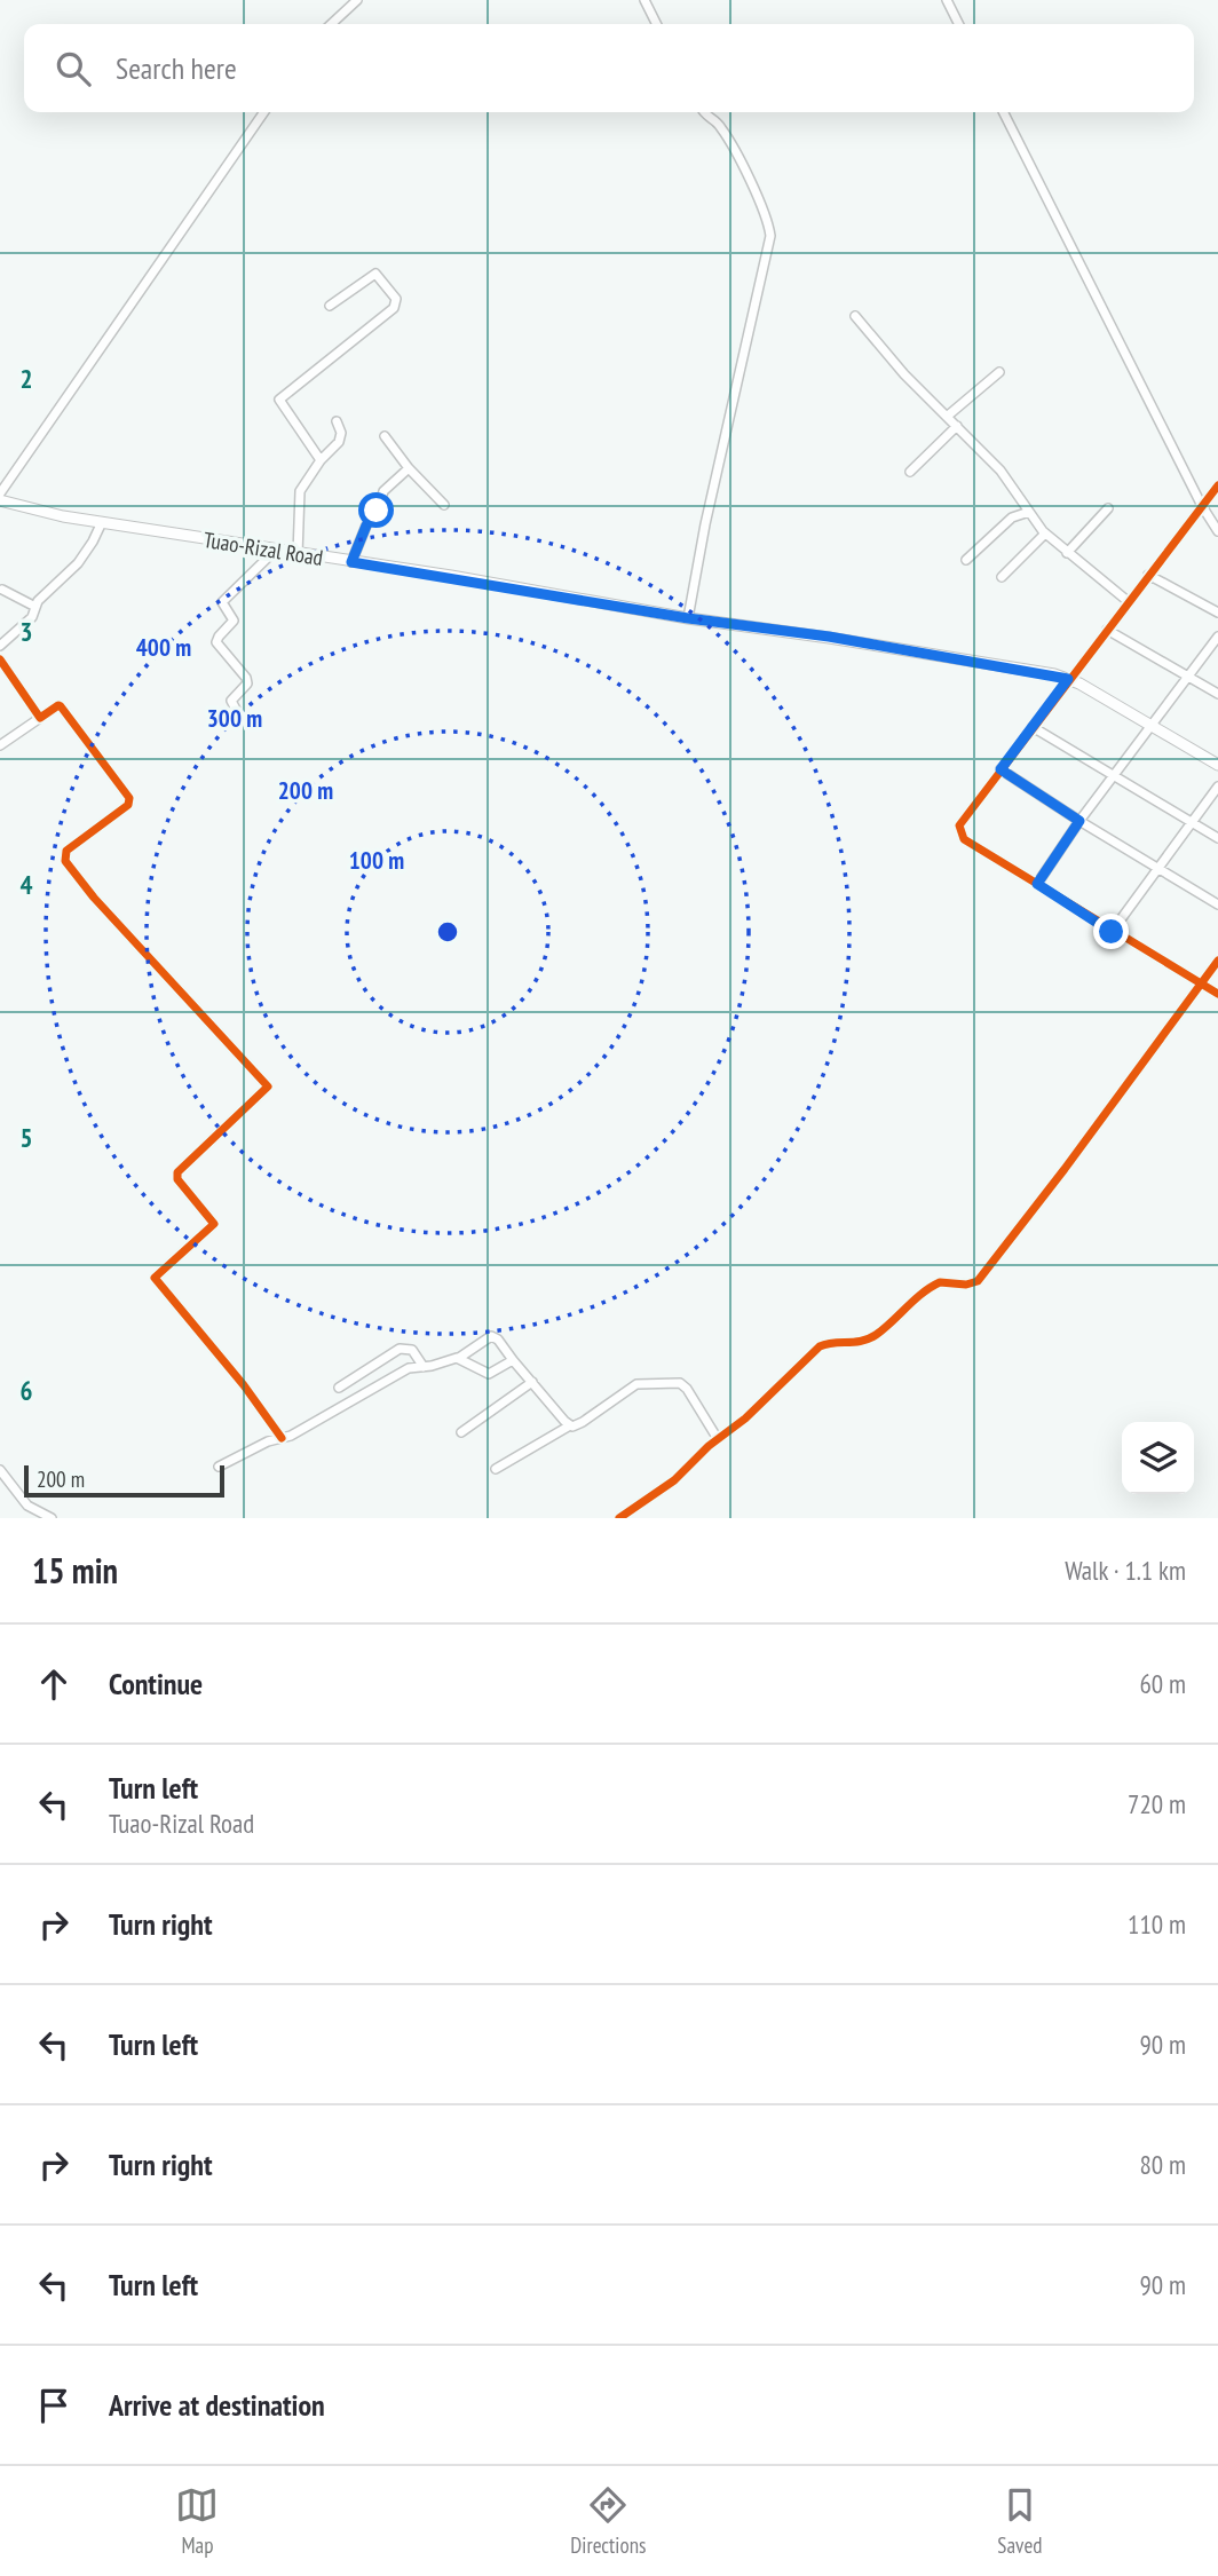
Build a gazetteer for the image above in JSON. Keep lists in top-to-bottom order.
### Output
{
  "streets": {
    "main road": ["Tuao-Rizal Road"]
  },
  "scale_bar": "200 m",
  "page": {
    "search": "Search here",
    "scale": "200 m",
    "heading": ["15 min", "Walk · 1.1 km"],
    "list": [
      ["Continue", "60 m"],
      ["Turn left", "Tuao-Rizal Road", "720 m"],
      ["Turn right", "110 m"],
      ["Turn left", "90 m"],
      ["Turn right", "80 m"],
      ["Turn left", "90 m"],
      "Arrive at destination"
    ],
    "nav": ["Map", "Directions", "Saved"]
  },
  "grid": {
    "rows": [
      "2",
      "3",
      "4",
      "5",
      "6"
    ]
  },
  "rings": [
    "400 m",
    "300 m",
    "200 m",
    "100 m"
  ]
}
